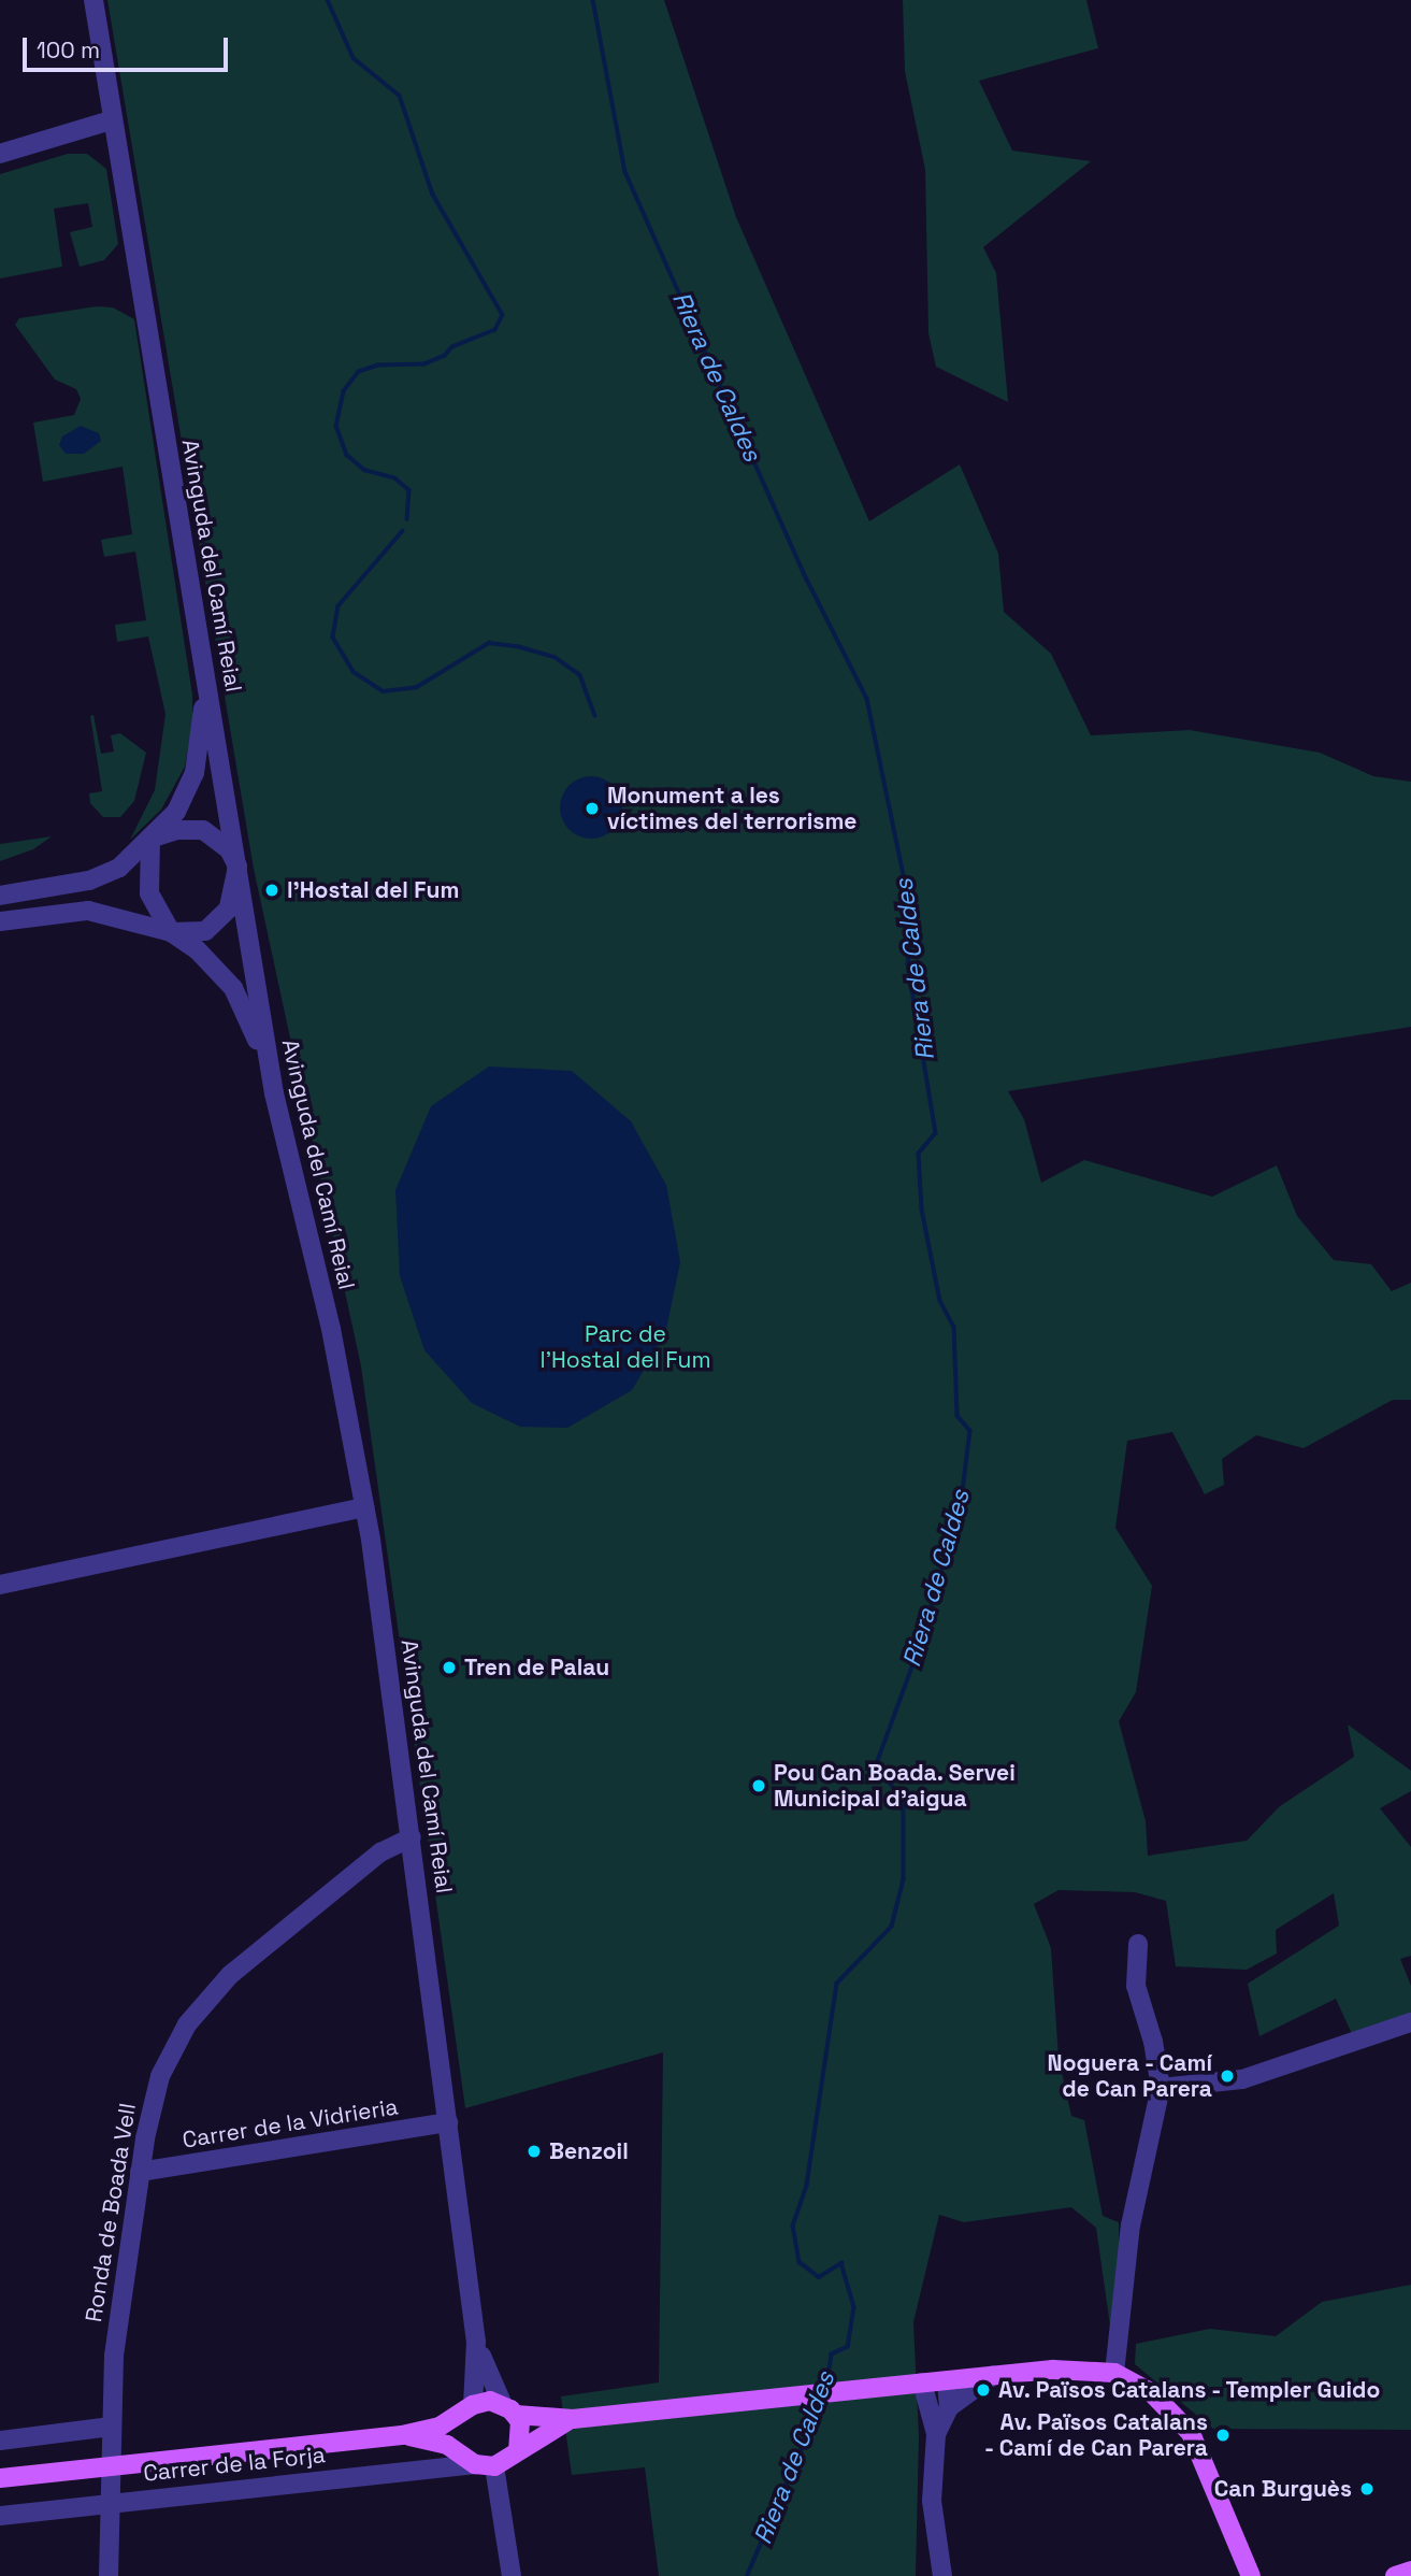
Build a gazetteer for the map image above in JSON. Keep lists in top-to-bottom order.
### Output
{
  "streets": {
    "street": [
      "Avinguda del Camí Reial",
      "Carrer de la Vidrieria",
      "Ronda de Boada Vell",
      "Carrer de la Forja"
    ]
  },
  "crossings": [
    ["Avinguda del Camí Reial", "Carrer de la Vidrieria"],
    ["Avinguda del Camí Reial", "Ronda de Boada Vell"],
    ["Avinguda del Camí Reial", "Carrer de la Forja"],
    ["Carrer de la Vidrieria", "Ronda de Boada Vell"],
    ["Ronda de Boada Vell", "Carrer de la Forja"]
  ],
  "water": ["Riera de Caldes"],
  "parks": ["Parc de l'Hostal del Fum"],
  "places": [
    "Monument a les víctimes del terrorisme",
    "l'Hostal del Fum",
    "Tren de Palau",
    "Pou Can Boada. Servei Municipal d'aigua",
    "Noguera - Camí de Can Parera",
    "Benzoil",
    "Av. Països Catalans - Templer Guido",
    "Av. Països Catalans - Camí de Can Parera",
    "Can Burguès"
  ],
  "scale_bar": "100 m"
}
